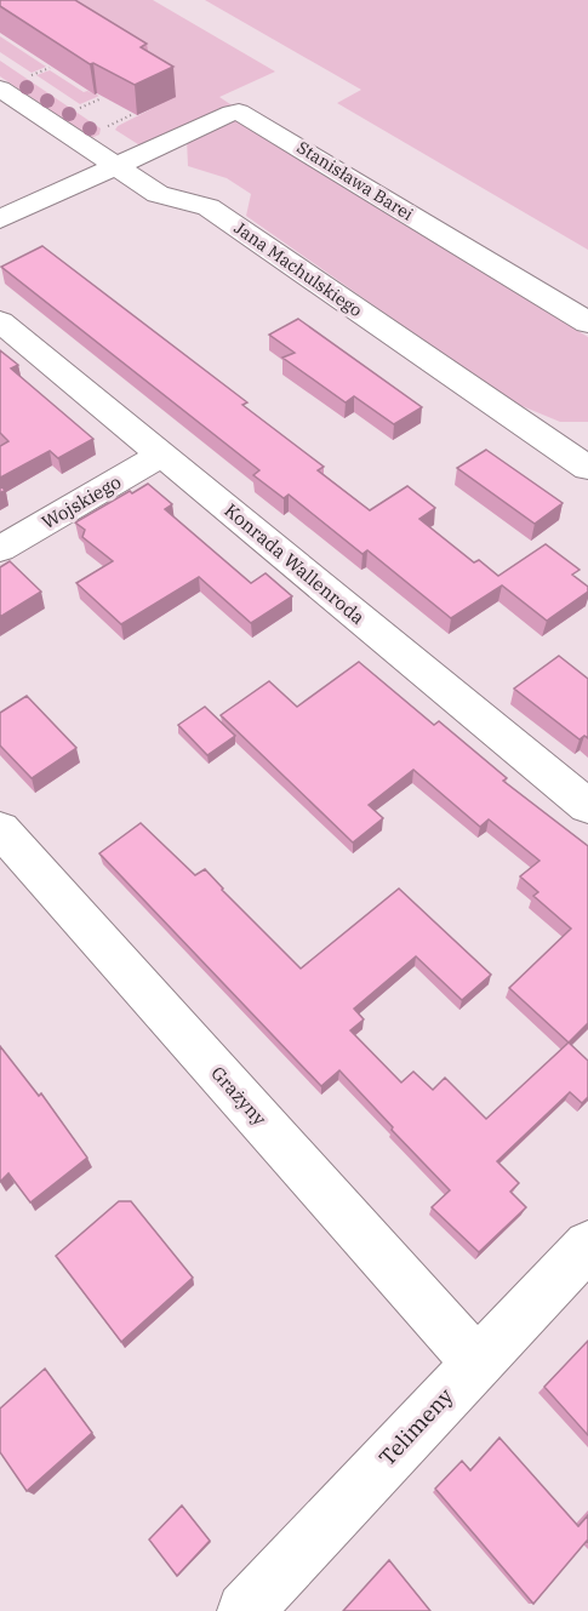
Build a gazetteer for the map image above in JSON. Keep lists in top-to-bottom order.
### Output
{
  "streets": {
    "street": [
      "Stanisława Barei",
      "Jana Machulskiego",
      "Wojskiego",
      "Konrada Wallenroda",
      "Grażyny",
      "Telimeny"
    ]
  },
  "crossings": [
    ["Stanisława Barei", "Jana Machulskiego"],
    ["Wojskiego", "Konrada Wallenroda"],
    ["Grażyny", "Telimeny"]
  ]
}
